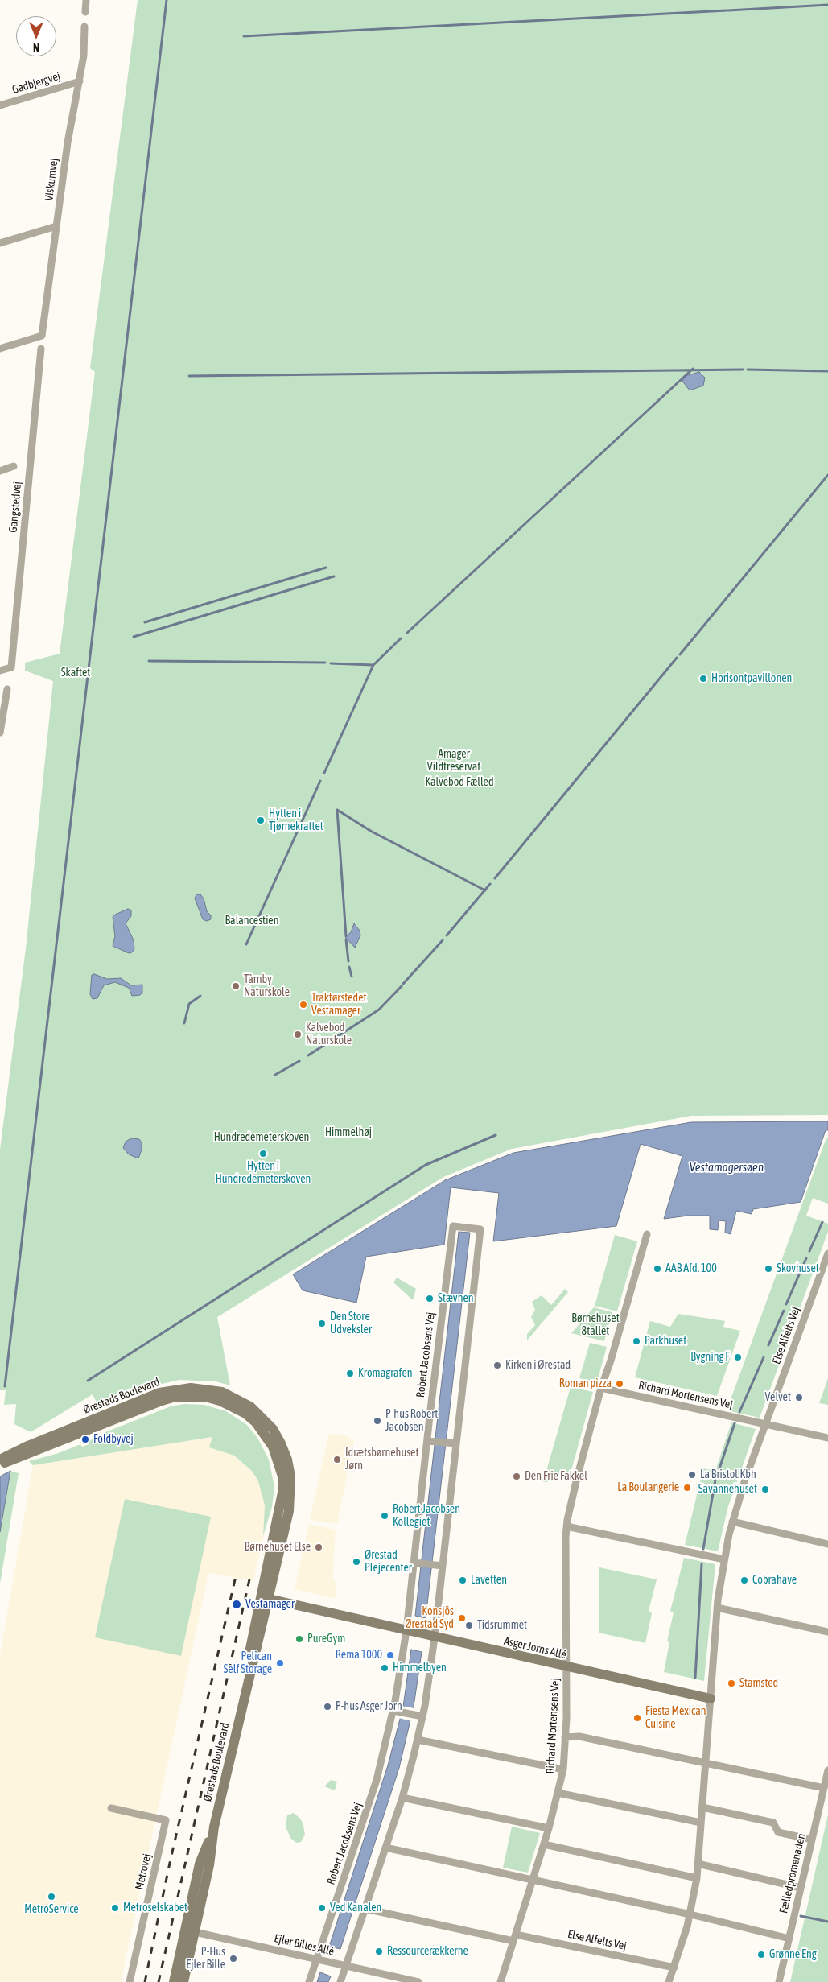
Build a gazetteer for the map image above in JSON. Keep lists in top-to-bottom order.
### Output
{
  "streets": {
    "street": [
      "Gadbjergvej",
      "Viskumvej",
      "Gangstedvej",
      "Else Alfelts Vej",
      "Robert Jacobsens Vej",
      "Richard Mortensens Vej",
      "Ørestads Boulevard",
      "Asger Jorns Allé",
      "Metrovej",
      "Fælledpromenaden",
      "Ejler Billes Allé"
    ]
  },
  "crossings": [
    ["Gadbjergvej", "Viskumvej"],
    ["Else Alfelts Vej", "Richard Mortensens Vej"],
    ["Else Alfelts Vej", "Asger Jorns Allé"],
    ["Robert Jacobsens Vej", "Asger Jorns Allé"],
    ["Robert Jacobsens Vej", "Ejler Billes Allé"],
    ["Richard Mortensens Vej", "Asger Jorns Allé"],
    ["Ørestads Boulevard", "Asger Jorns Allé"],
    ["Ørestads Boulevard", "Ejler Billes Allé"]
  ],
  "water": ["Vestamagersøen"],
  "parks": [
    "Skaftet",
    "Amager Vildtreservat",
    "Kalvebod Fælled",
    "Balancestien",
    "Himmelhøj",
    "Hundredemeterskoven",
    "Børnehuset 8tallet"
  ],
  "places": [
    "Horisontpavillonen",
    "Hytten i Tjørnekrattet",
    "Tårnby Naturskole",
    "Traktørstedet Vestamager",
    "Kalvebod Naturskole",
    "Hytten i Hundredemeterskoven",
    "AAB Afd. 100",
    "Skovhuset",
    "Stævnen",
    "Den Store Udveksler",
    "Parkhuset",
    "Bygning F",
    "Kirken i Ørestad",
    "Kromagrafen",
    "Roman pizza",
    "Velvet",
    "P-hus Robert Jacobsen",
    "Foldbyvej",
    "Idrætsbørnehuset Jørn",
    "La Bristol.Kbh",
    "Den Frie Fakkel",
    "La Boulangerie",
    "Savannehuset",
    "Robert Jacobsen Kollegiet",
    "Børnehuset Else",
    "Ørestad Plejecenter",
    "Lavetten",
    "Cobrahave",
    "Vestamager",
    "Konsjös Ørestad Syd",
    "Tidsrummet",
    "PureGym",
    "Rema 1000",
    "Pelican Self Storage",
    "Himmelbyen",
    "Stamsted",
    "P-hus Asger Jorn",
    "Fiesta Mexican Cuisine",
    "MetroService",
    "Metroselskabet",
    "Ved Kanalen",
    "Ressourcerækkerne",
    "Grønne Eng",
    "P-Hus Ejler Bille"
  ],
  "north": "bottom"
}
